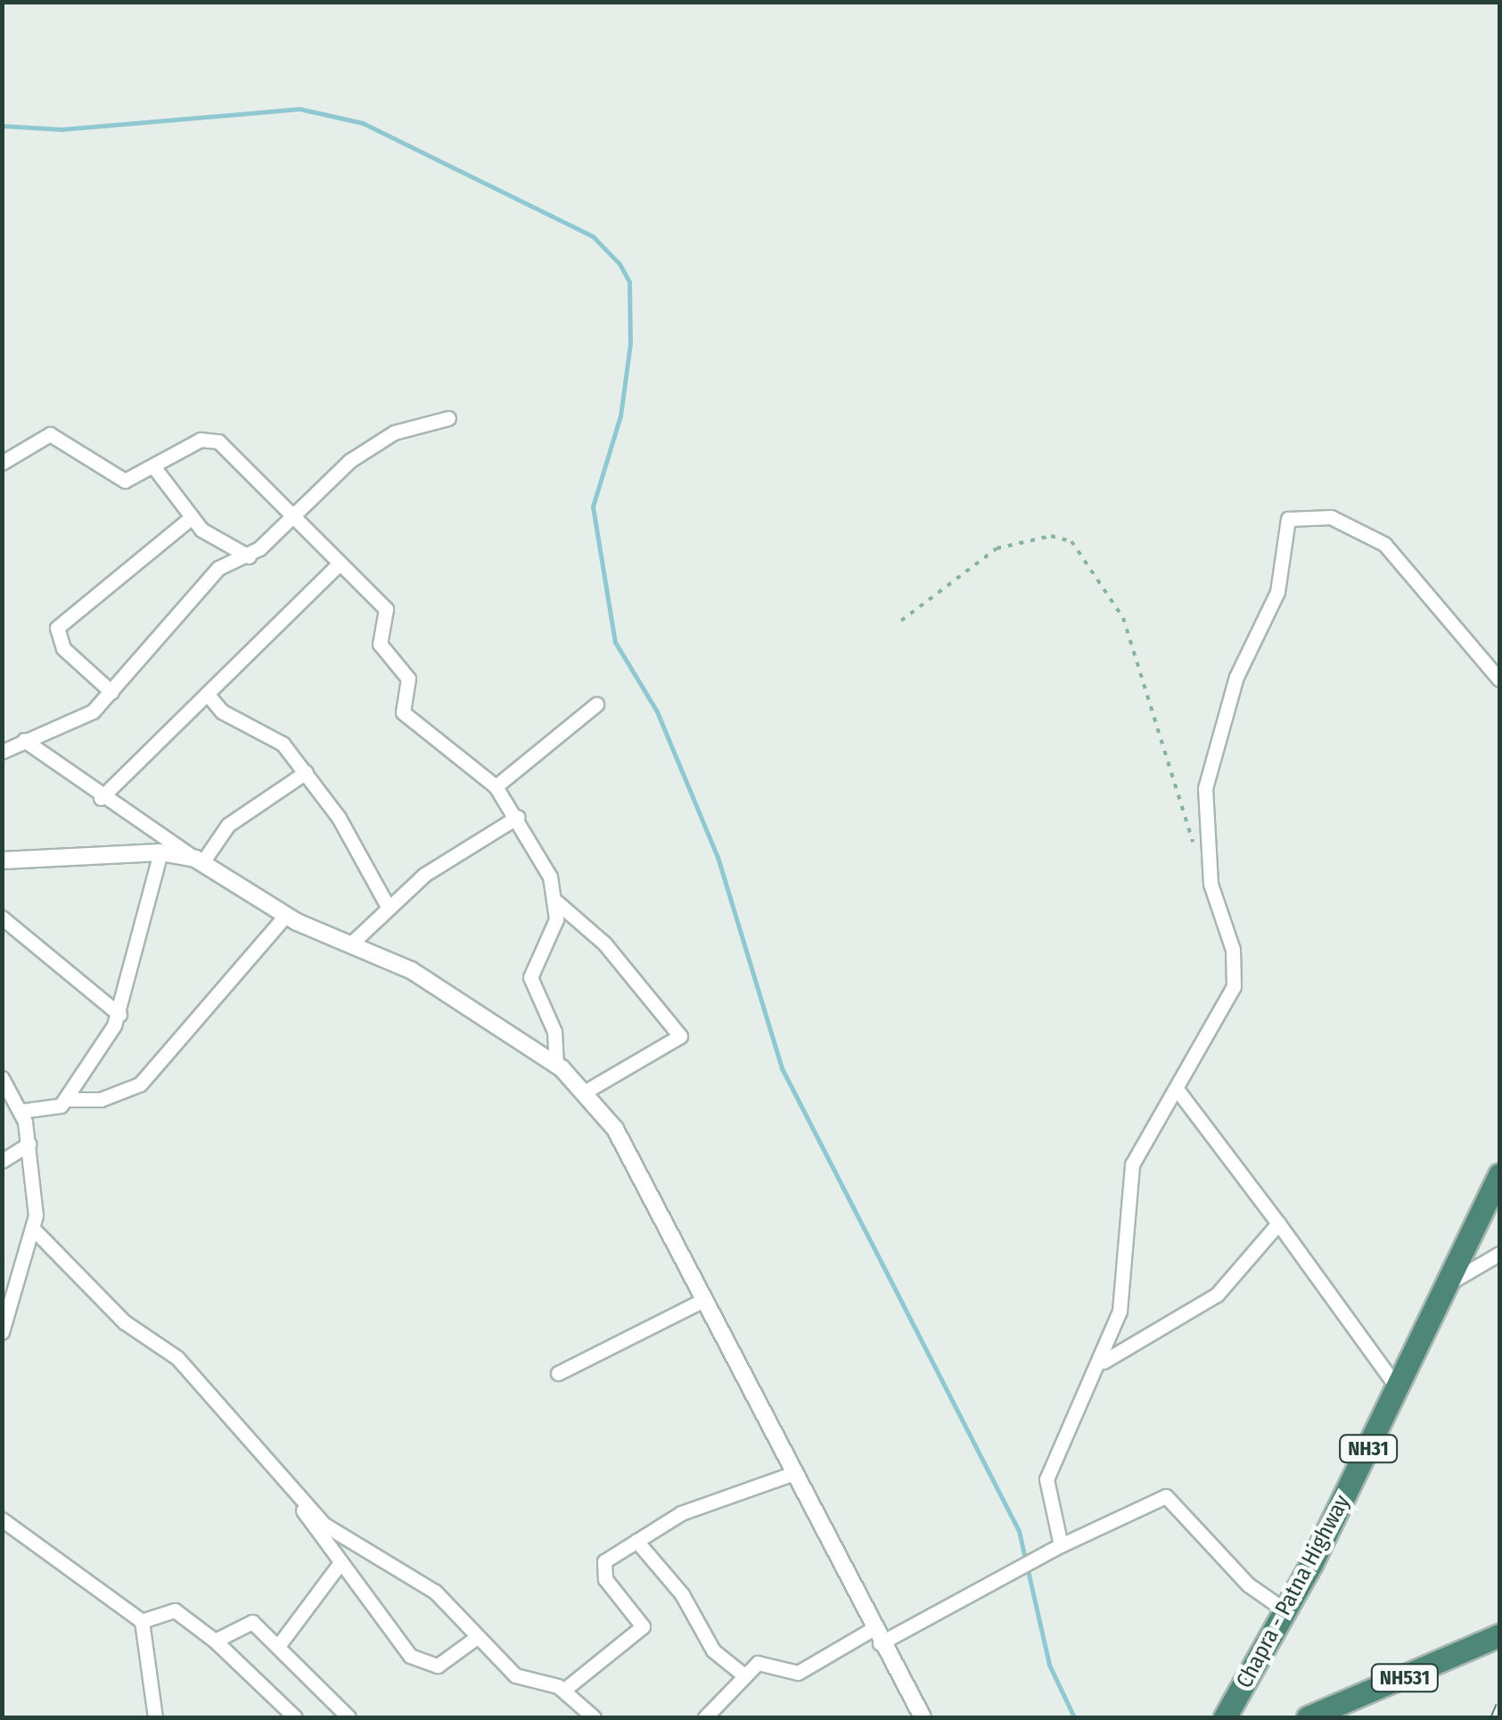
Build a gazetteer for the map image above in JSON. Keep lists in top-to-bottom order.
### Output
{
  "streets": {
    "highway": ["NH31", "Chapra - Patna Highway", "NH531"]
  }
}
